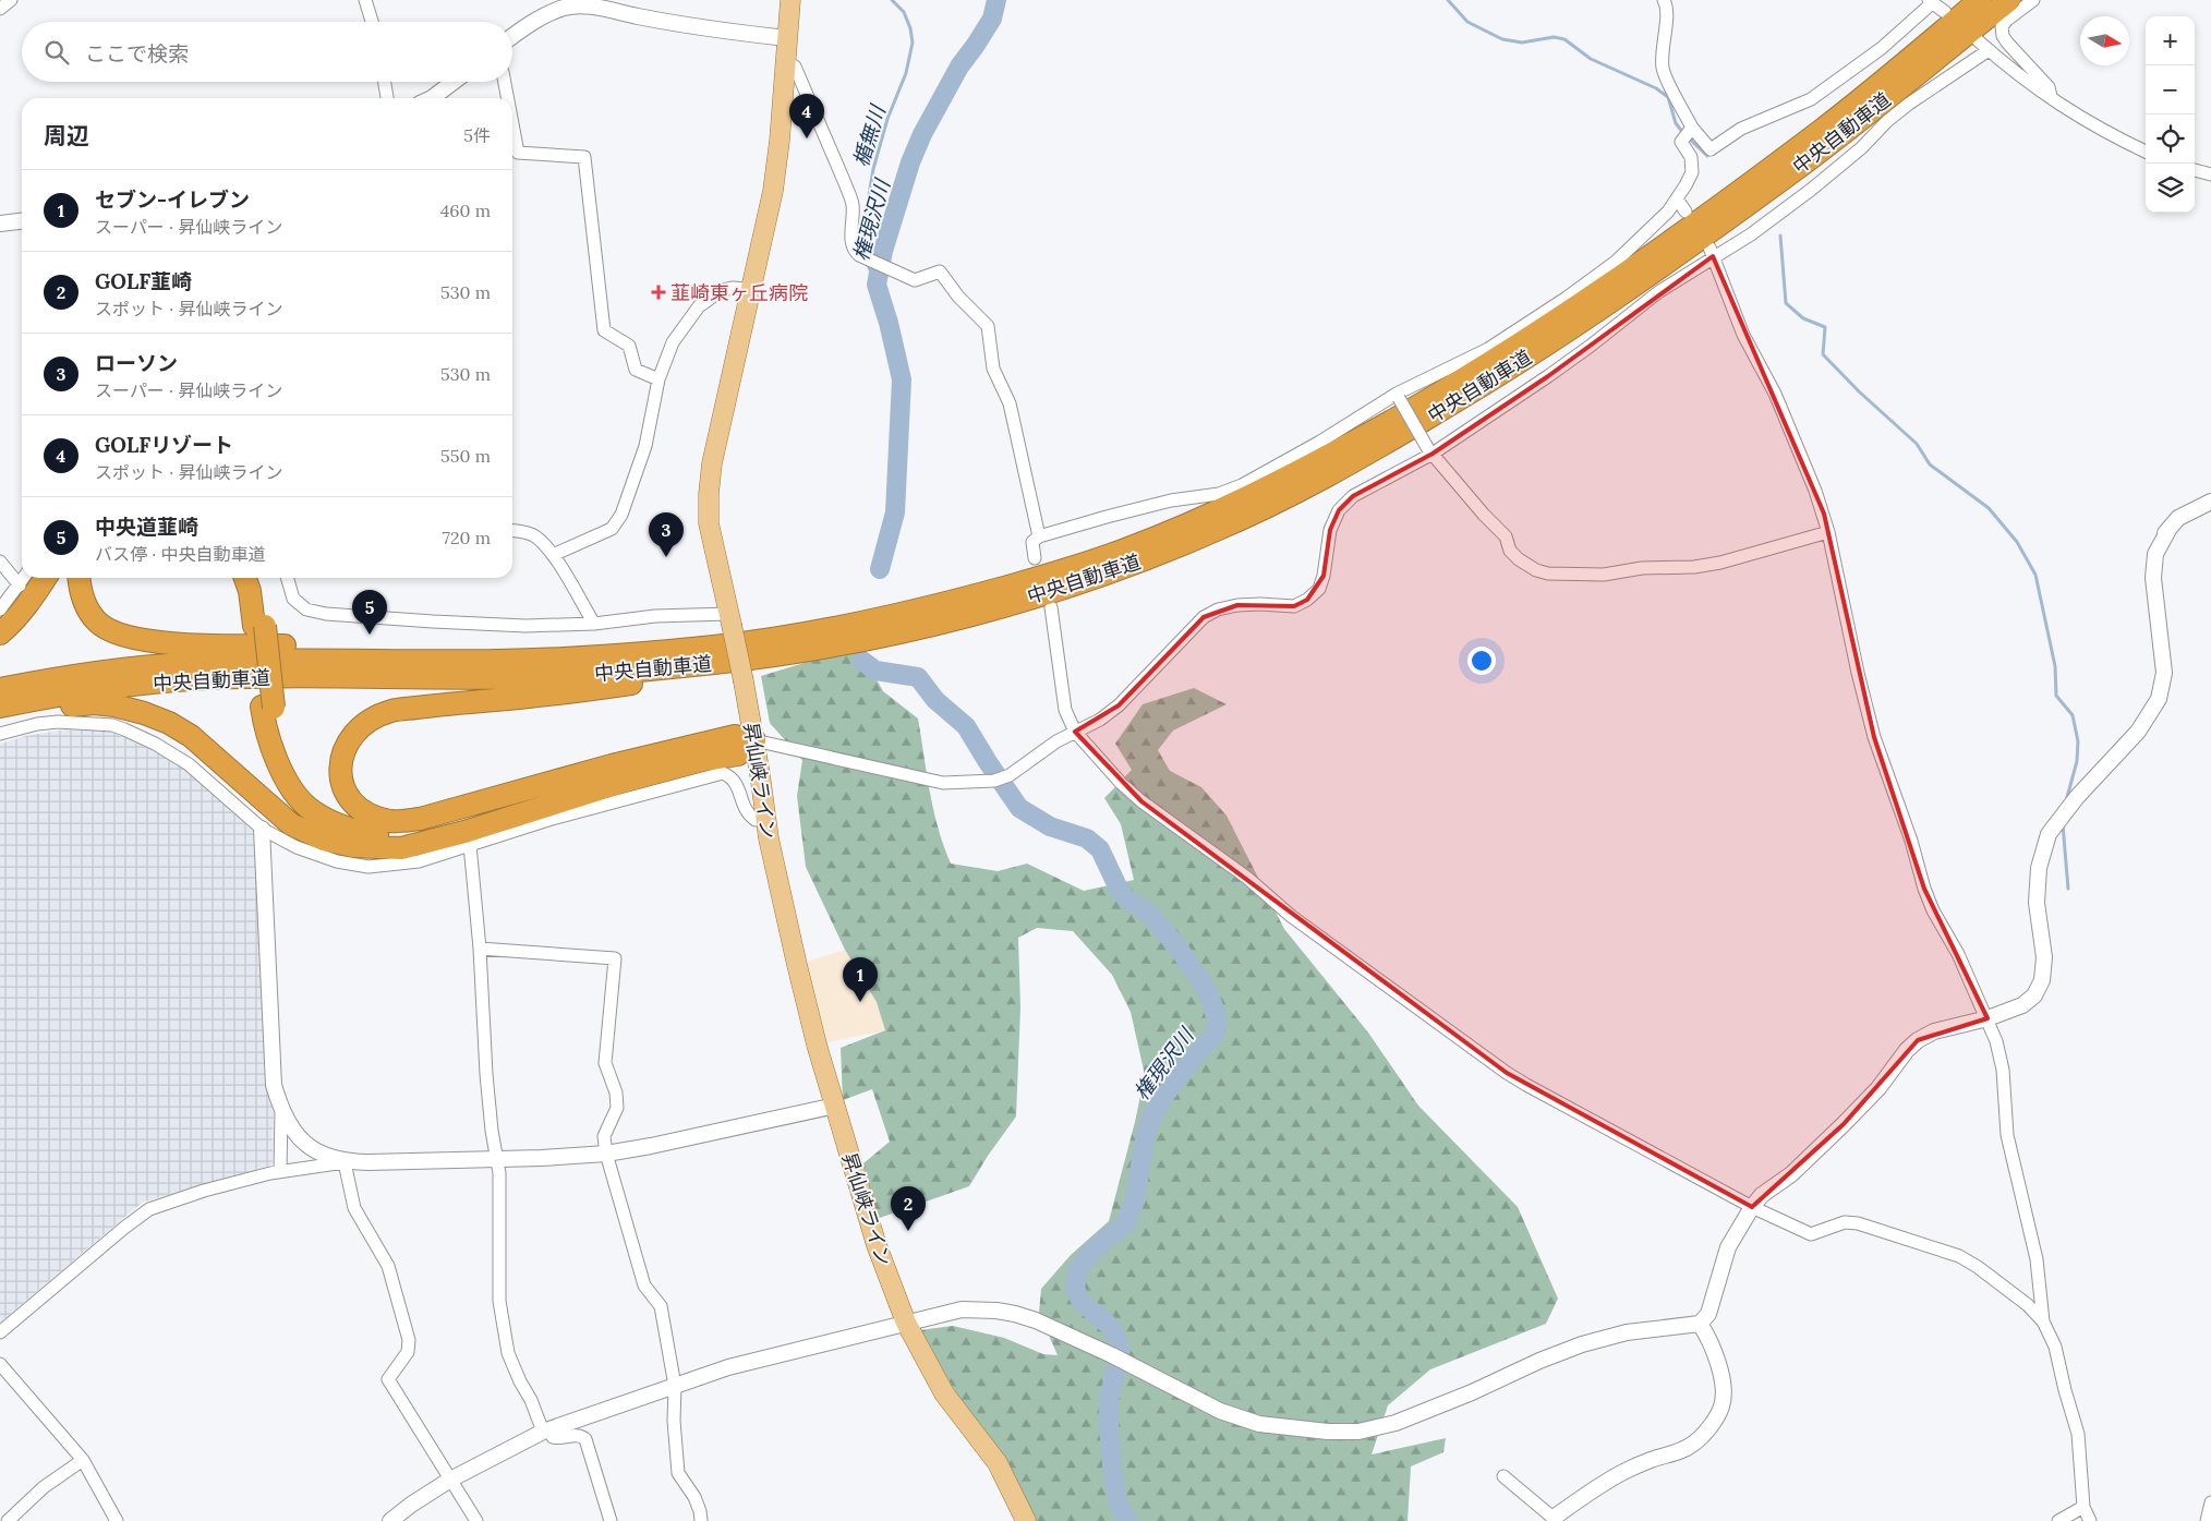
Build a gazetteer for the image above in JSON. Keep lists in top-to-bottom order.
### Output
{
  "streets": {
    "highway": ["中央自動車道"],
    "main road": ["昇仙峡ライン"]
  },
  "water": ["楯無川", "権現沢川"],
  "places": {
    "health": ["韮崎東ヶ丘病院"]
  },
  "north": "right",
  "page": {
    "map_buttons": ["+", "−"],
    "search": "ここで検索",
    "pins": [
      "4",
      "3",
      "5",
      "1",
      "2"
    ],
    "heading": ["周辺", "5件"],
    "list": [
      {
        "mark": "1",
        "name": "セブン-イレブン",
        "note": "スーパー · 昇仙峡ライン",
        "value": "460 m"
      },
      {
        "mark": "2",
        "name": "GOLF韮崎",
        "note": "スポット · 昇仙峡ライン",
        "value": "530 m"
      },
      {
        "mark": "3",
        "name": "ローソン",
        "note": "スーパー · 昇仙峡ライン",
        "value": "530 m"
      },
      {
        "mark": "4",
        "name": "GOLFリゾート",
        "note": "スポット · 昇仙峡ライン",
        "value": "550 m"
      },
      {
        "mark": "5",
        "name": "中央道韮崎",
        "note": "バス停 · 中央自動車道",
        "value": "720 m"
      }
    ]
  }
}
